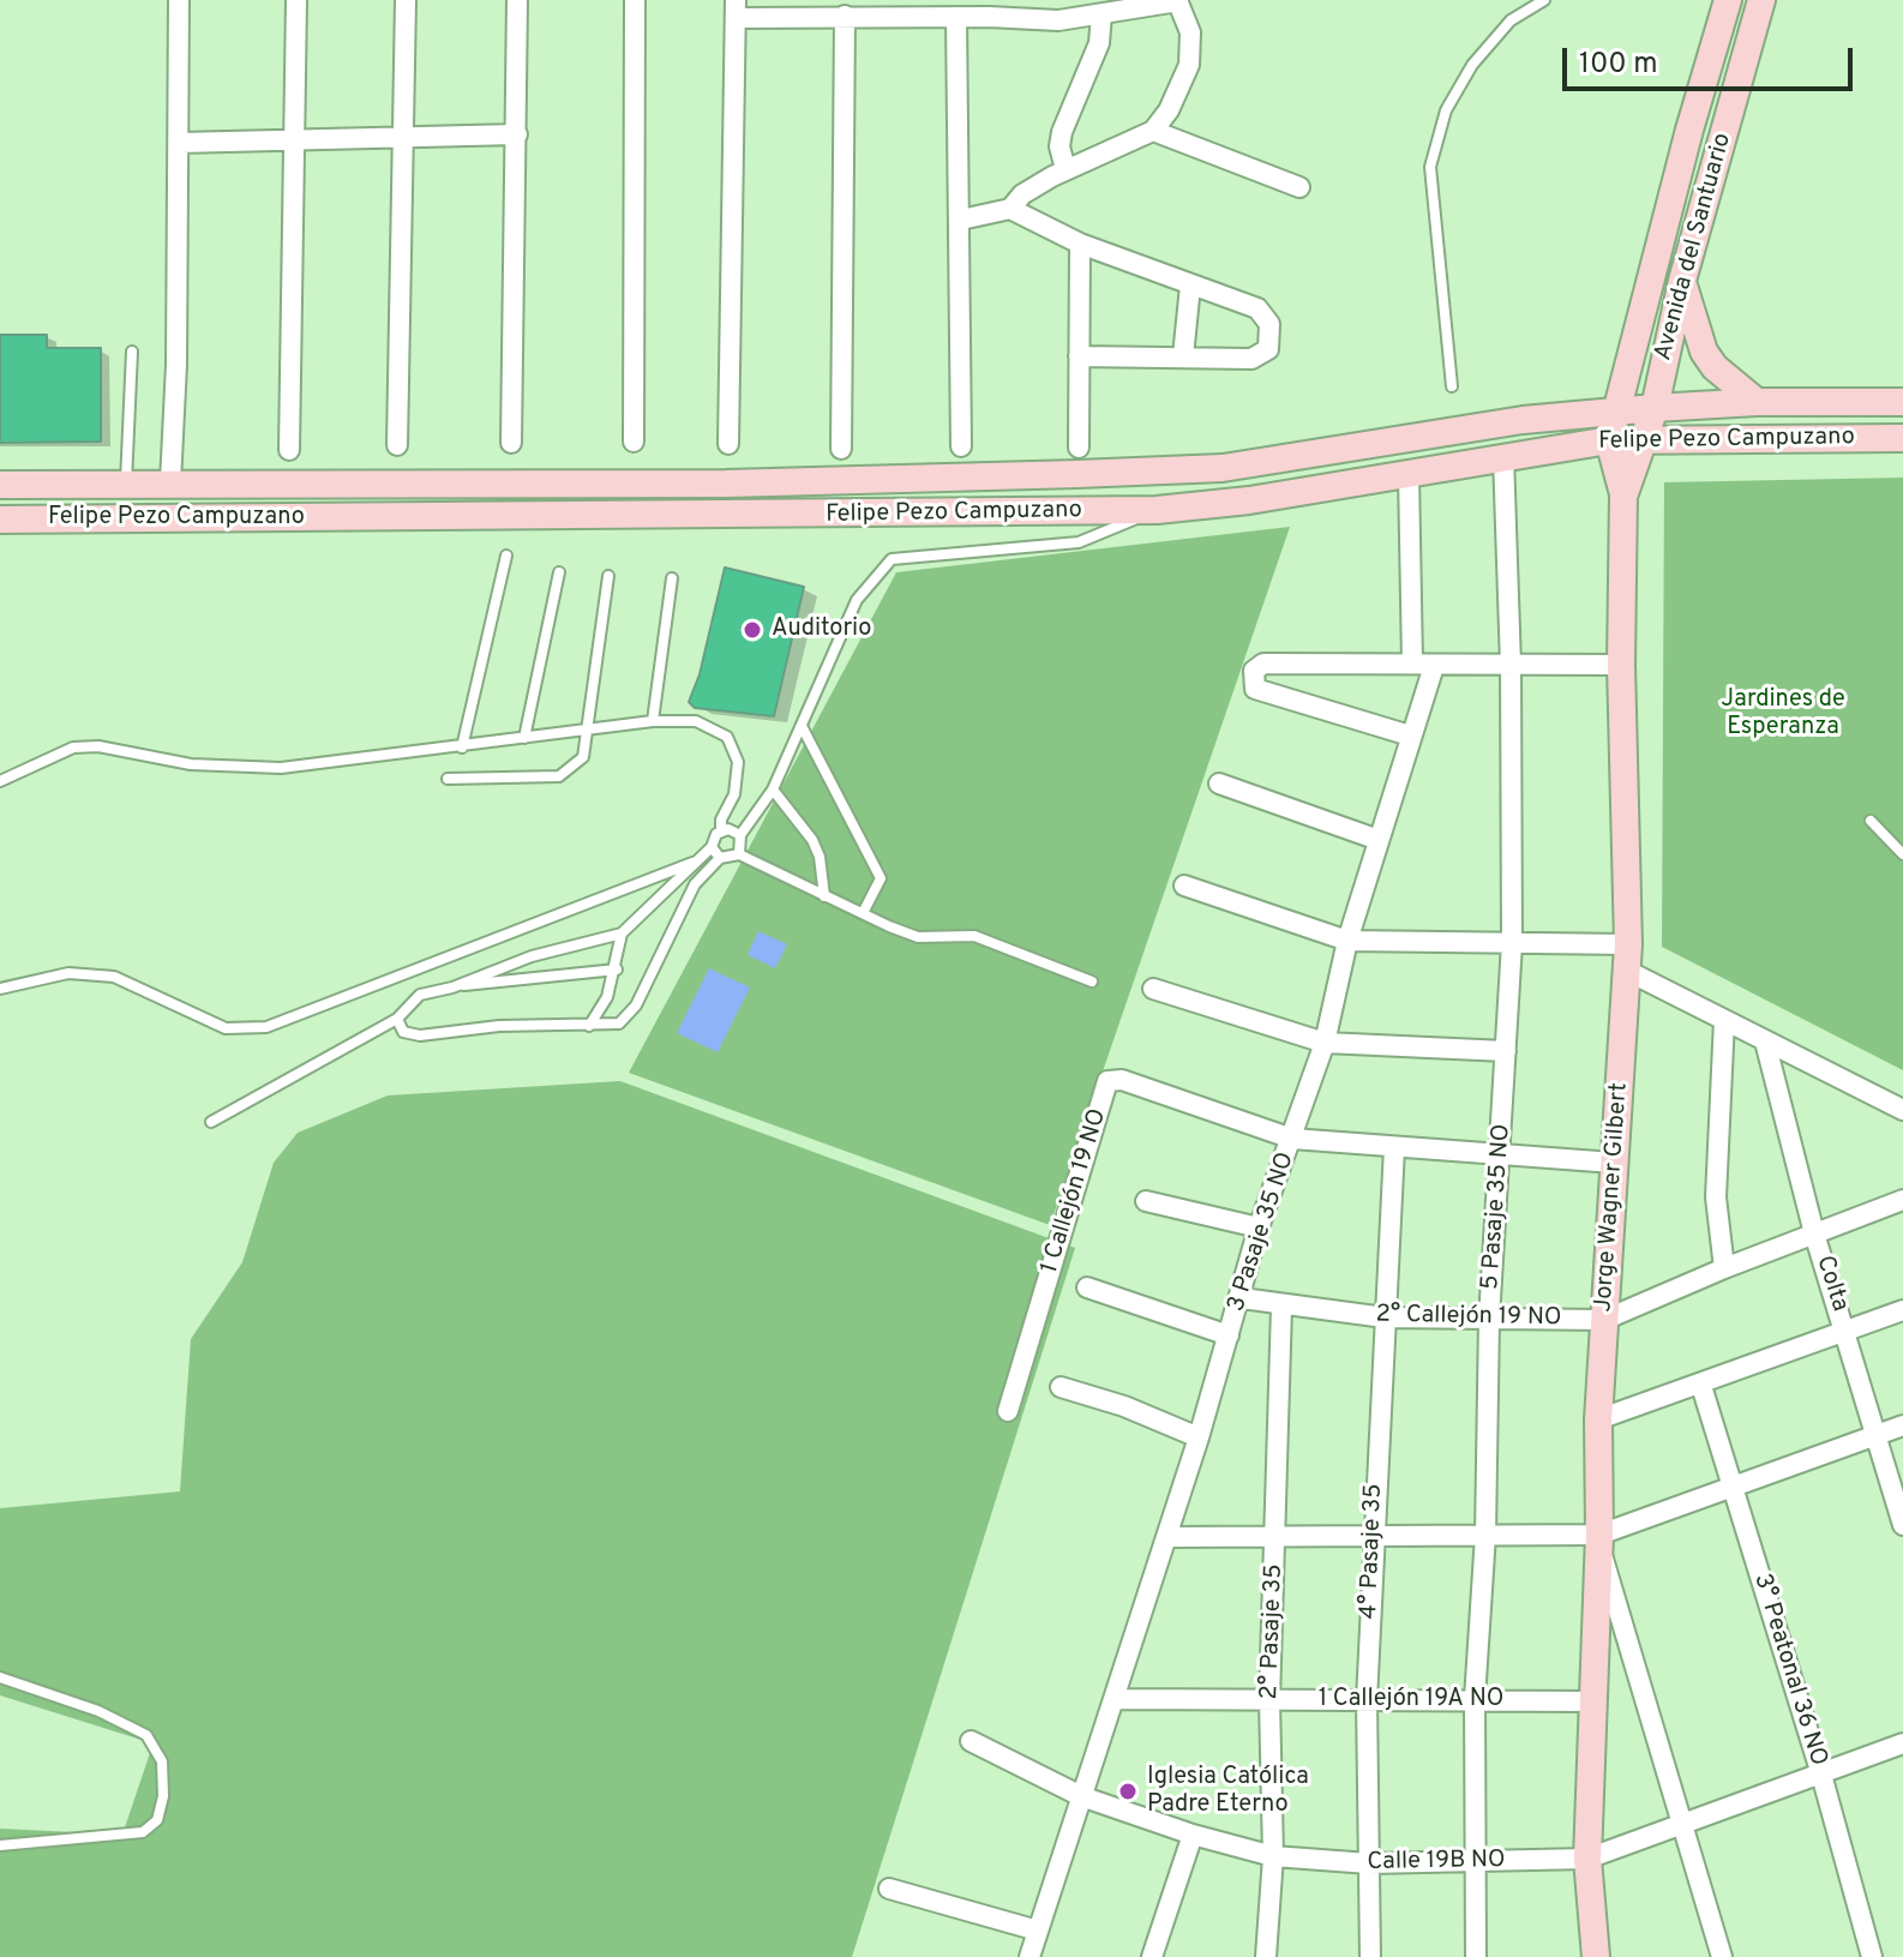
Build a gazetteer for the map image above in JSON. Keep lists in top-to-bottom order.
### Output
{
  "streets": {
    "main road": ["Avenida del Santuario", "Felipe Pezo Campuzano", "Jorge Wagner Gilbert"],
    "street": [
      "1 Callejón 19 NO",
      "5 Pasaje 35 NO",
      "3 Pasaje 35 NO",
      "Colta",
      "2° Callejón 19 NO",
      "4° Pasaje 35",
      "2° Pasaje 35",
      "3° Peatonal 36 NO",
      "1 Callejón 19A NO",
      "Calle 19B NO"
    ]
  },
  "crossings": [
    ["Avenida del Santuario", "Felipe Pezo Campuzano"],
    ["Avenida del Santuario", "Jorge Wagner Gilbert"],
    ["Felipe Pezo Campuzano", "Jorge Wagner Gilbert"],
    ["Felipe Pezo Campuzano", "5 Pasaje 35 NO"],
    ["1 Callejón 19 NO", "Jorge Wagner Gilbert"],
    ["1 Callejón 19 NO", "5 Pasaje 35 NO"],
    ["1 Callejón 19 NO", "3 Pasaje 35 NO"],
    ["1 Callejón 19 NO", "4° Pasaje 35"],
    ["Jorge Wagner Gilbert", "2° Callejón 19 NO"],
    ["Jorge Wagner Gilbert", "1 Callejón 19A NO"],
    ["Jorge Wagner Gilbert", "Calle 19B NO"],
    ["5 Pasaje 35 NO", "2° Callejón 19 NO"],
    ["5 Pasaje 35 NO", "1 Callejón 19A NO"],
    ["5 Pasaje 35 NO", "Calle 19B NO"],
    ["3 Pasaje 35 NO", "2° Callejón 19 NO"],
    ["3 Pasaje 35 NO", "1 Callejón 19A NO"],
    ["3 Pasaje 35 NO", "Calle 19B NO"],
    ["Colta", "2° Callejón 19 NO"],
    ["2° Callejón 19 NO", "4° Pasaje 35"],
    ["2° Callejón 19 NO", "2° Pasaje 35"],
    ["4° Pasaje 35", "1 Callejón 19A NO"],
    ["4° Pasaje 35", "Calle 19B NO"],
    ["2° Pasaje 35", "1 Callejón 19A NO"],
    ["2° Pasaje 35", "Calle 19B NO"],
    ["3° Peatonal 36 NO", "Calle 19B NO"]
  ],
  "parks": ["Jardines de Esperanza"],
  "places": ["Auditorio", "Iglesia Católica Padre Eterno"],
  "scale_bar": "100 m"
}
